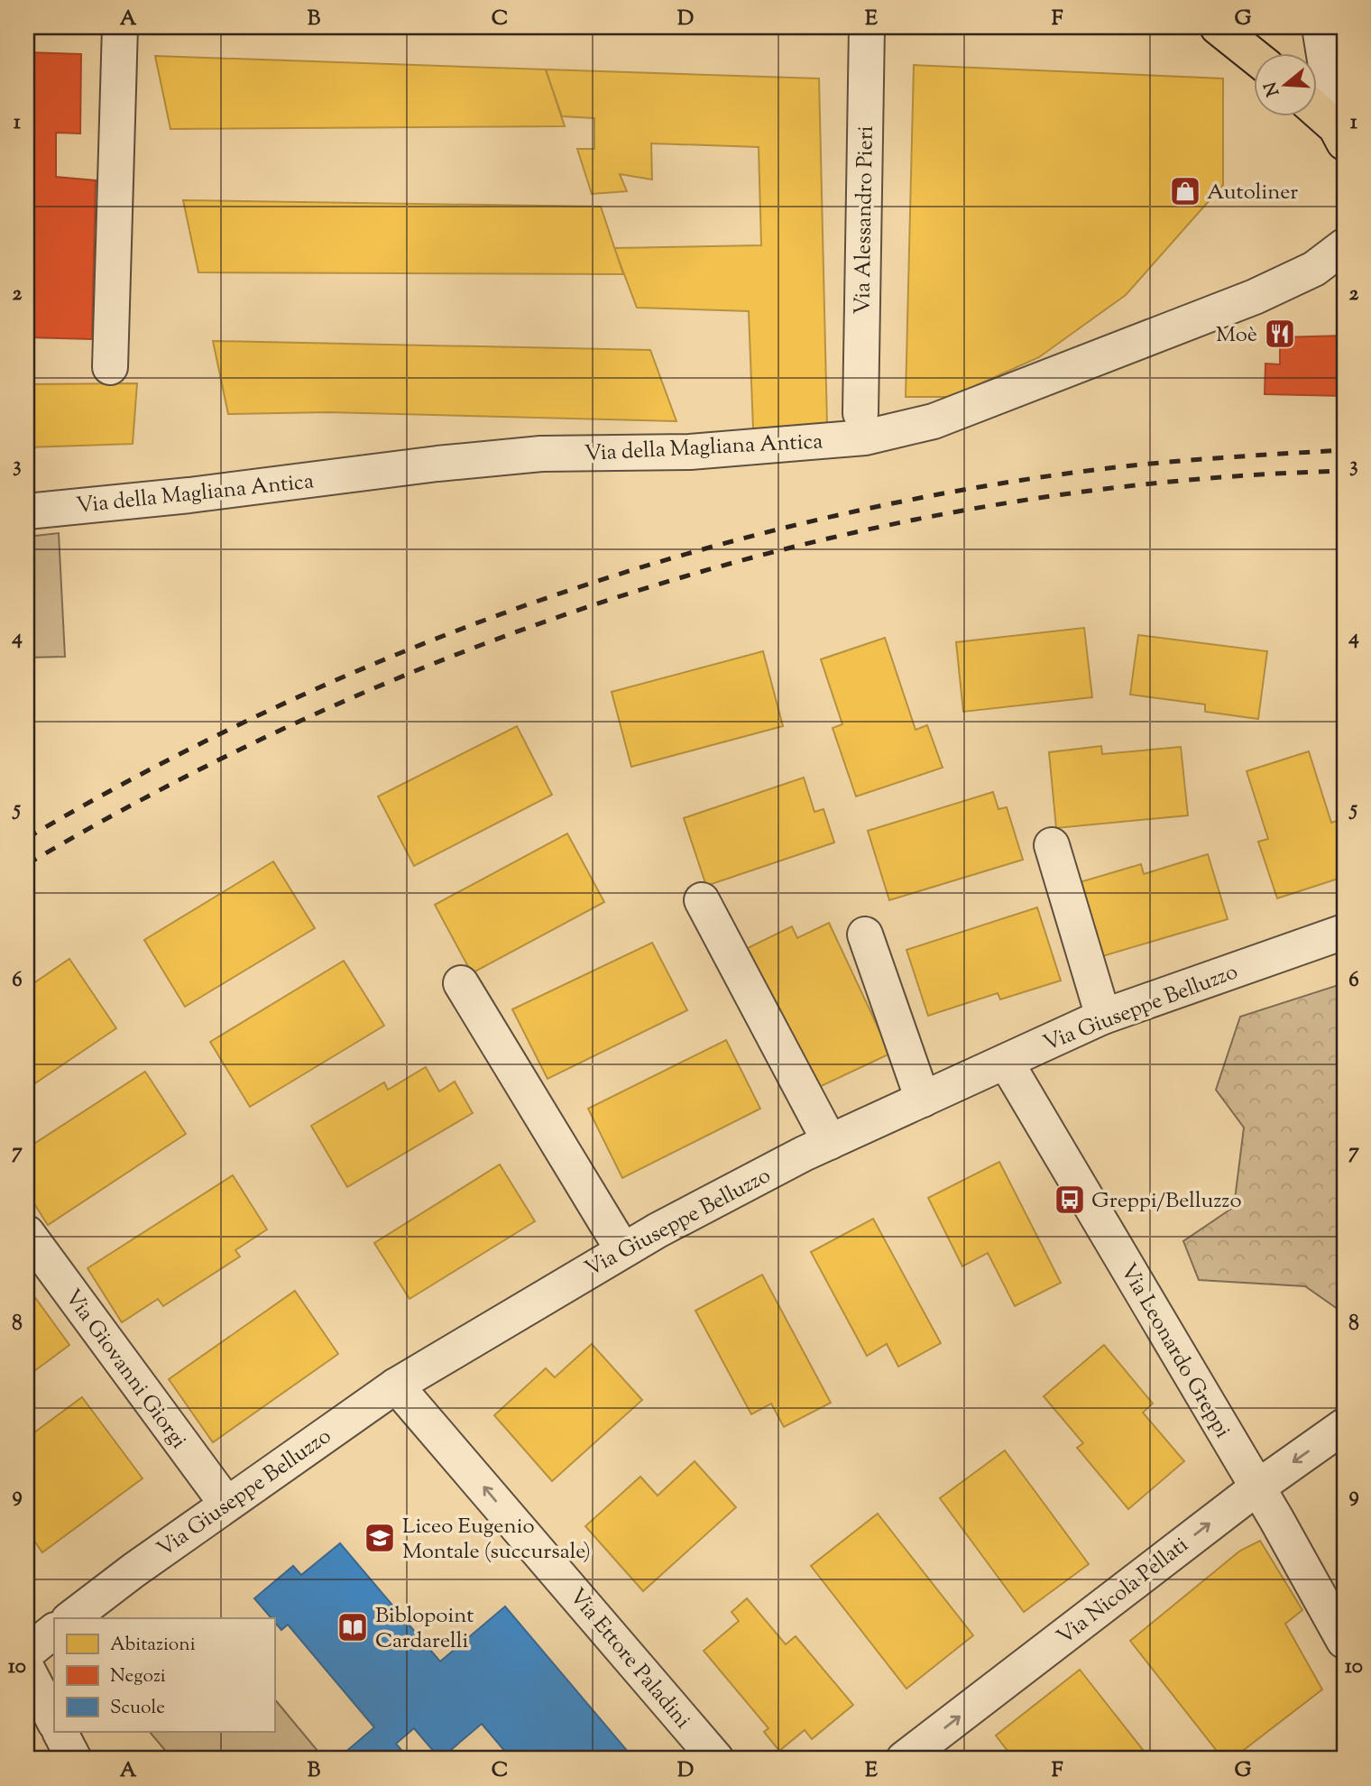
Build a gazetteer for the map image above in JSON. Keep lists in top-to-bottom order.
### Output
{
  "streets": {
    "street": [
      "Via Alessandro Pieri",
      "Via della Magliana Antica",
      "Via Giuseppe Belluzzo",
      "Via Leonardo Greppi",
      "Via Giovanni Giorgi",
      "Via Nicola Pellati",
      "Via Ettore Paladini"
    ]
  },
  "crossings": [
    ["Via Giuseppe Belluzzo", "Via Leonardo Greppi"],
    ["Via Giuseppe Belluzzo", "Via Giovanni Giorgi"],
    ["Via Giuseppe Belluzzo", "Via Ettore Paladini"],
    ["Via Leonardo Greppi", "Via Nicola Pellati"]
  ],
  "one_way": ["Via Ettore Paladini"],
  "places": {
    "shop": ["Autoliner"],
    "restaurant": ["Moè"],
    "bus stop": ["Greppi/Belluzzo"],
    "school or university": ["Liceo Eugenio Montale (succursale)"],
    "library": ["Biblopoint Cardarelli"]
  },
  "legend": ["Abitazioni", "Negozi", "Scuole"],
  "north": "left",
  "grid": {
    "columns": [
      "A",
      "B",
      "C",
      "D",
      "E",
      "F",
      "G"
    ],
    "rows": [
      "1",
      "2",
      "3",
      "4",
      "5",
      "6",
      "7",
      "8",
      "9",
      "10"
    ]
  }
}
